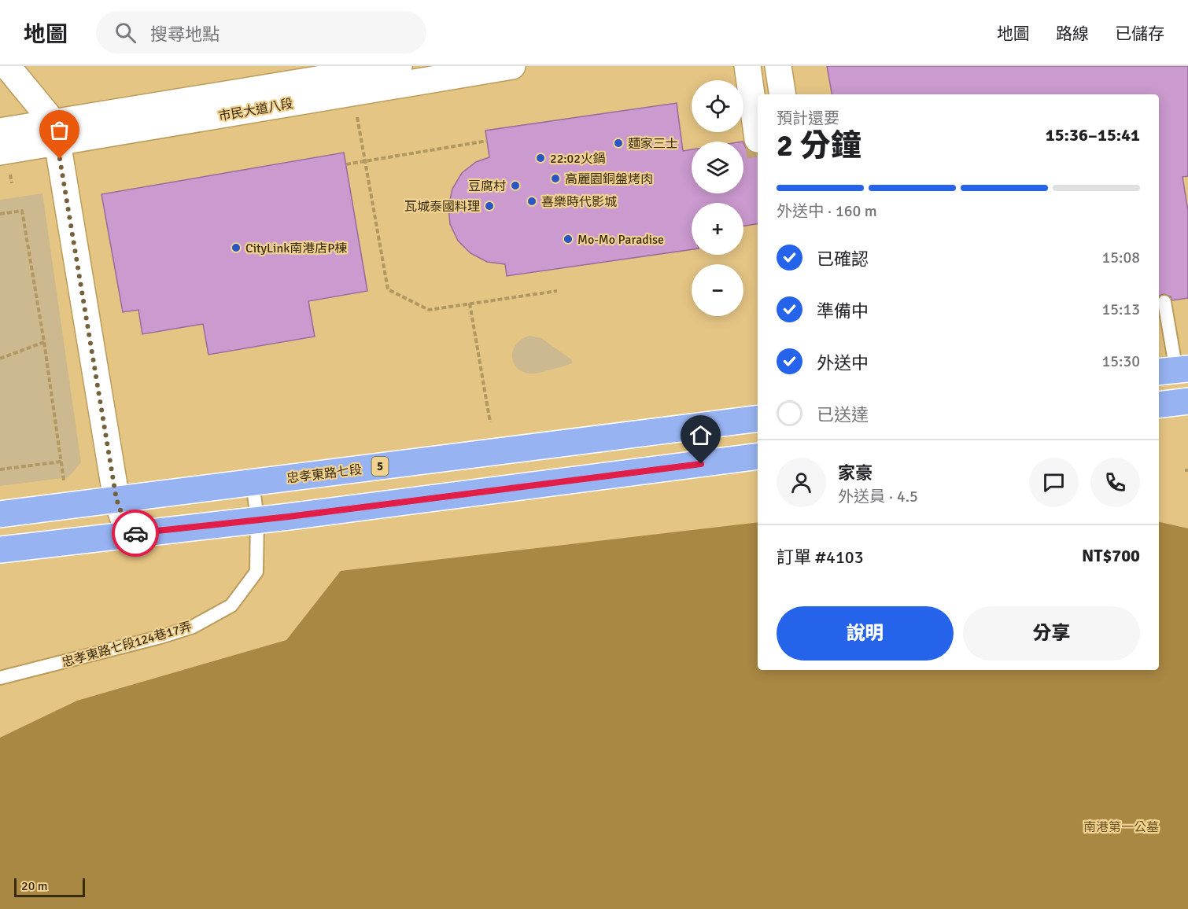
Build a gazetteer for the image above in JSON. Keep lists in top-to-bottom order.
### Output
{
  "streets": {
    "main road": ["5", "忠孝東路七段"],
    "street": ["市民大道八段"],
    "lane": ["忠孝東路七段124巷17弄"]
  },
  "crossings": [
    ["忠孝東路七段", "忠孝東路七段124巷17弄"]
  ],
  "parks": ["南港第一公墓"],
  "places": [
    "麵家三士",
    "22:02火鍋",
    "高麗園銅盤烤肉",
    "豆腐村",
    "喜樂時代影城",
    "瓦城泰國料理",
    "Mo-Mo Paradise",
    "CityLink南港店P棟"
  ],
  "scale_bar": "20 m",
  "page": {
    "header": "地圖",
    "search": "搜尋地點",
    "nav": ["地圖", "路線", "已儲存"],
    "map_buttons": ["+", "−"],
    "heading": ["2 分鐘", "預計還要", "15:36–15:41"],
    "panel": [
      "家豪",
      "外送員 · 4.5",
      "訂單 #4103",
      "NT$700"
    ],
    "bar": "外送中 · 160 m",
    "list": [
      ["已確認", "15:08"],
      ["準備中", "15:13"],
      ["外送中", "15:30"],
      "已送達"
    ],
    "buttons": ["說明", "分享"],
    "scale": "20 m"
  }
}
